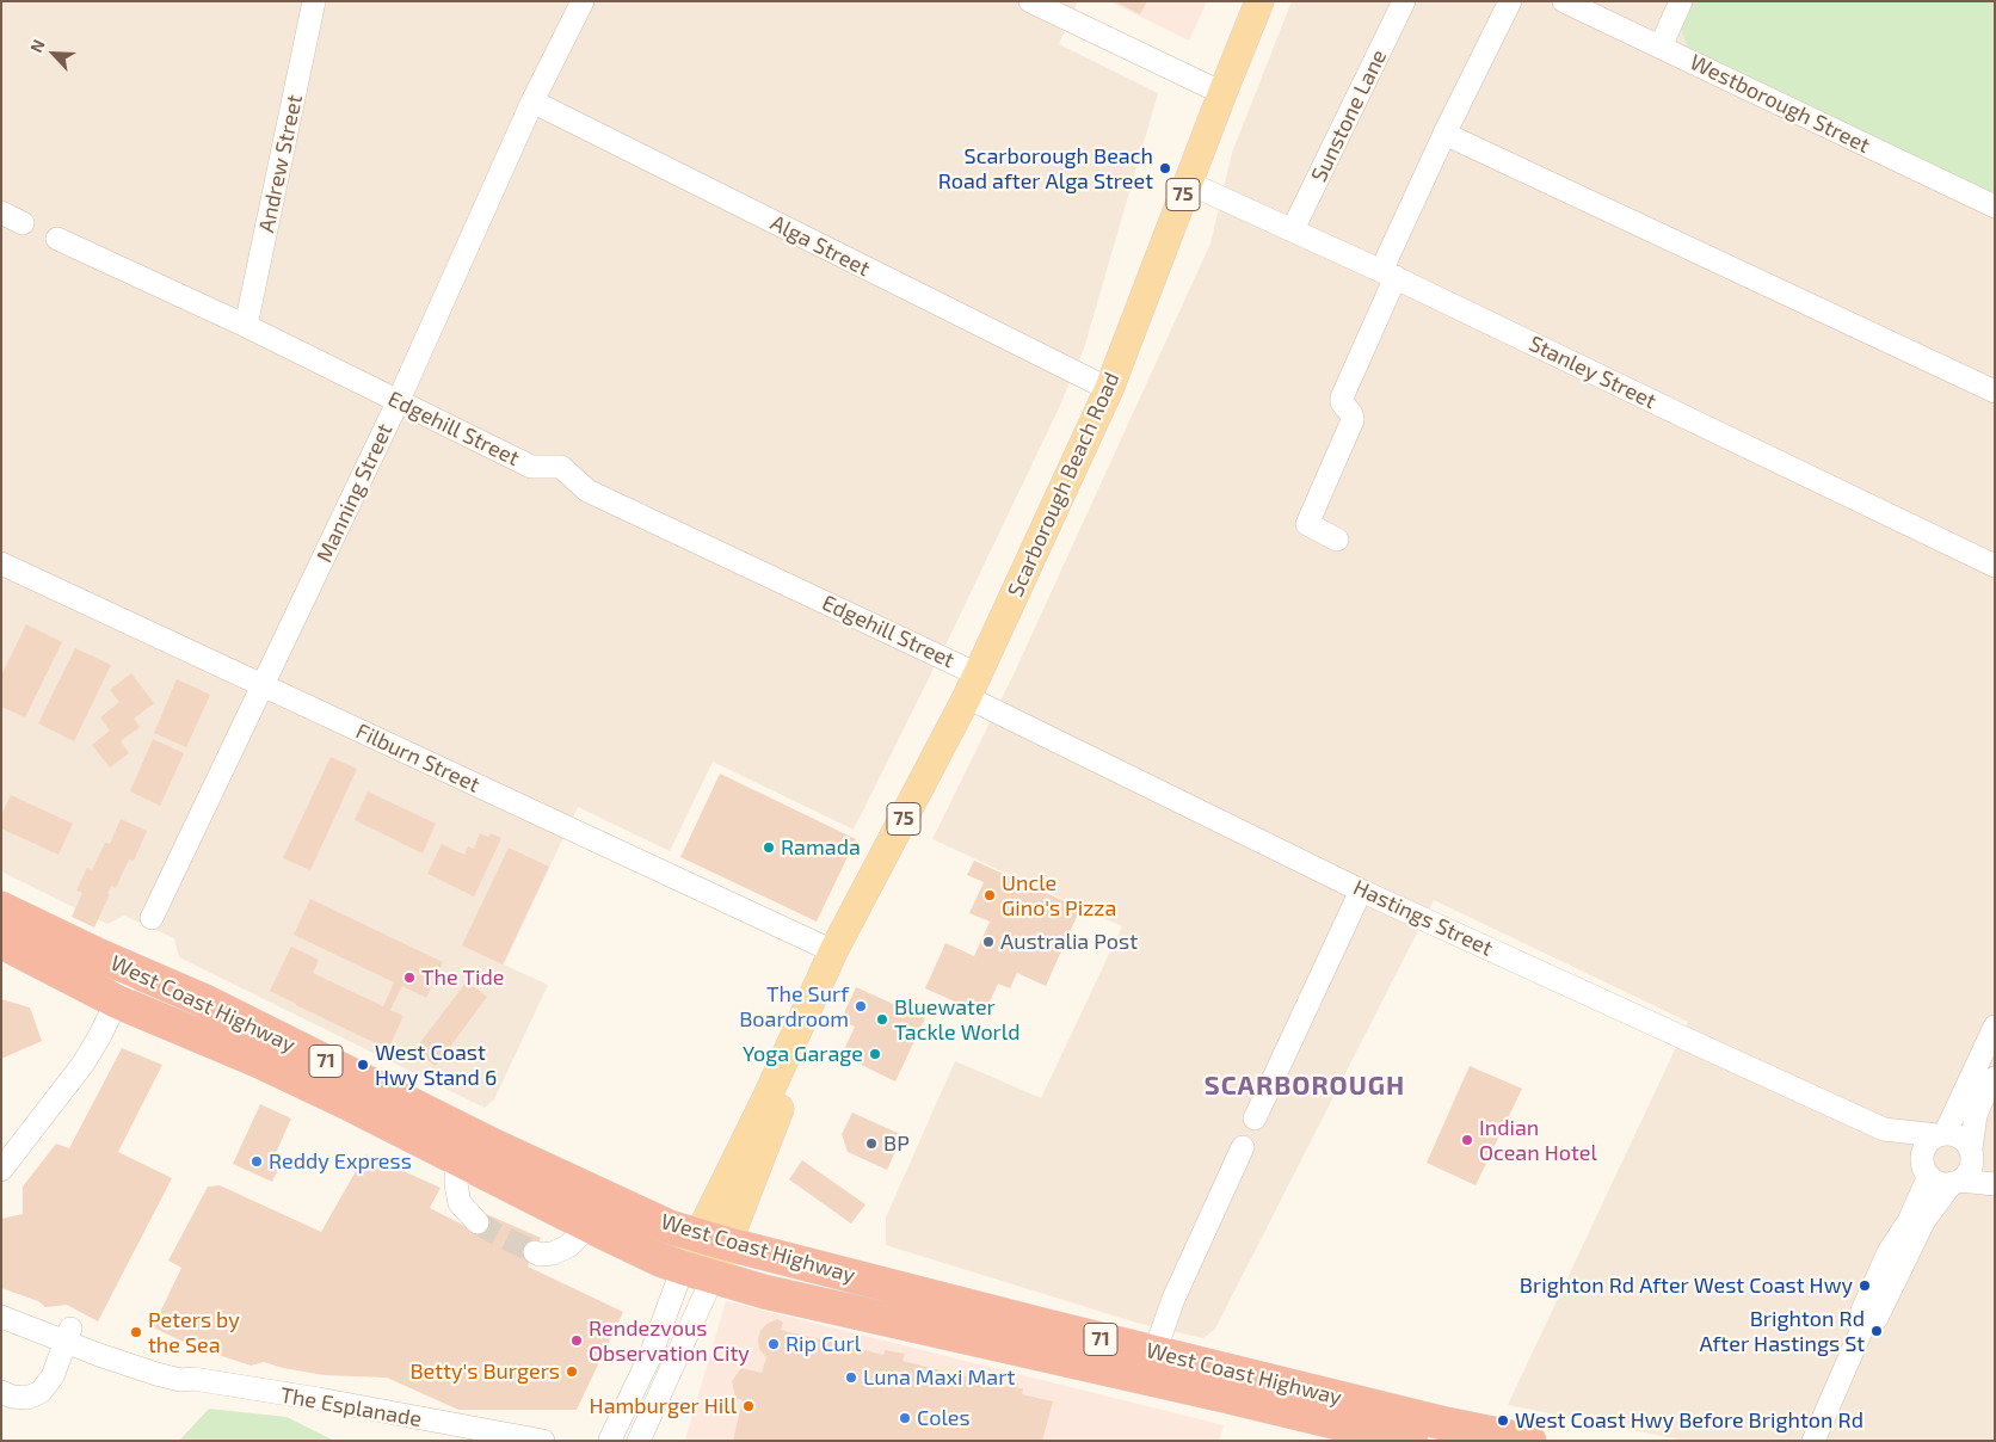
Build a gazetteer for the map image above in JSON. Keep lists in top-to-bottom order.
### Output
{
  "streets": {
    "highway": ["West Coast Highway", "71"],
    "main road": ["75", "Scarborough Beach Road"],
    "street": [
      "Westborough Street",
      "Sunstone Lane",
      "Andrew Street",
      "Alga Street",
      "Stanley Street",
      "Edgehill Street",
      "Manning Street",
      "Filburn Street",
      "Hastings Street",
      "The Esplanade"
    ]
  },
  "crossings": [
    ["Sunstone Lane", "Stanley Street"],
    ["Andrew Street", "Edgehill Street"],
    ["Alga Street", "Scarborough Beach Road"],
    ["Alga Street", "Manning Street"],
    ["Stanley Street", "Scarborough Beach Road"],
    ["Edgehill Street", "Scarborough Beach Road"],
    ["Edgehill Street", "Manning Street"],
    ["Edgehill Street", "Hastings Street"],
    ["Scarborough Beach Road", "Filburn Street"],
    ["Scarborough Beach Road", "Hastings Street"],
    ["Scarborough Beach Road", "West Coast Highway"],
    ["Manning Street", "Filburn Street"]
  ],
  "districts": ["SCARBOROUGH"],
  "places": [
    "Scarborough Beach Road after Alga Street",
    "Ramada",
    "Uncle Gino's Pizza",
    "Australia Post",
    "The Tide",
    "The Surf Boardroom",
    "Bluewater Tackle World",
    "Yoga Garage",
    "West Coast Hwy Stand 6",
    "Indian Ocean Hotel",
    "BP",
    "Reddy Express",
    "Brighton Rd After West Coast Hwy",
    "Brighton Rd After Hastings St",
    "Peters by the Sea",
    "Rendezvous Observation City",
    "Rip Curl",
    "Betty's Burgers",
    "Luna Maxi Mart",
    "Hamburger Hill",
    "Coles",
    "West Coast Hwy Before Brighton Rd"
  ],
  "north": "top left"
}
